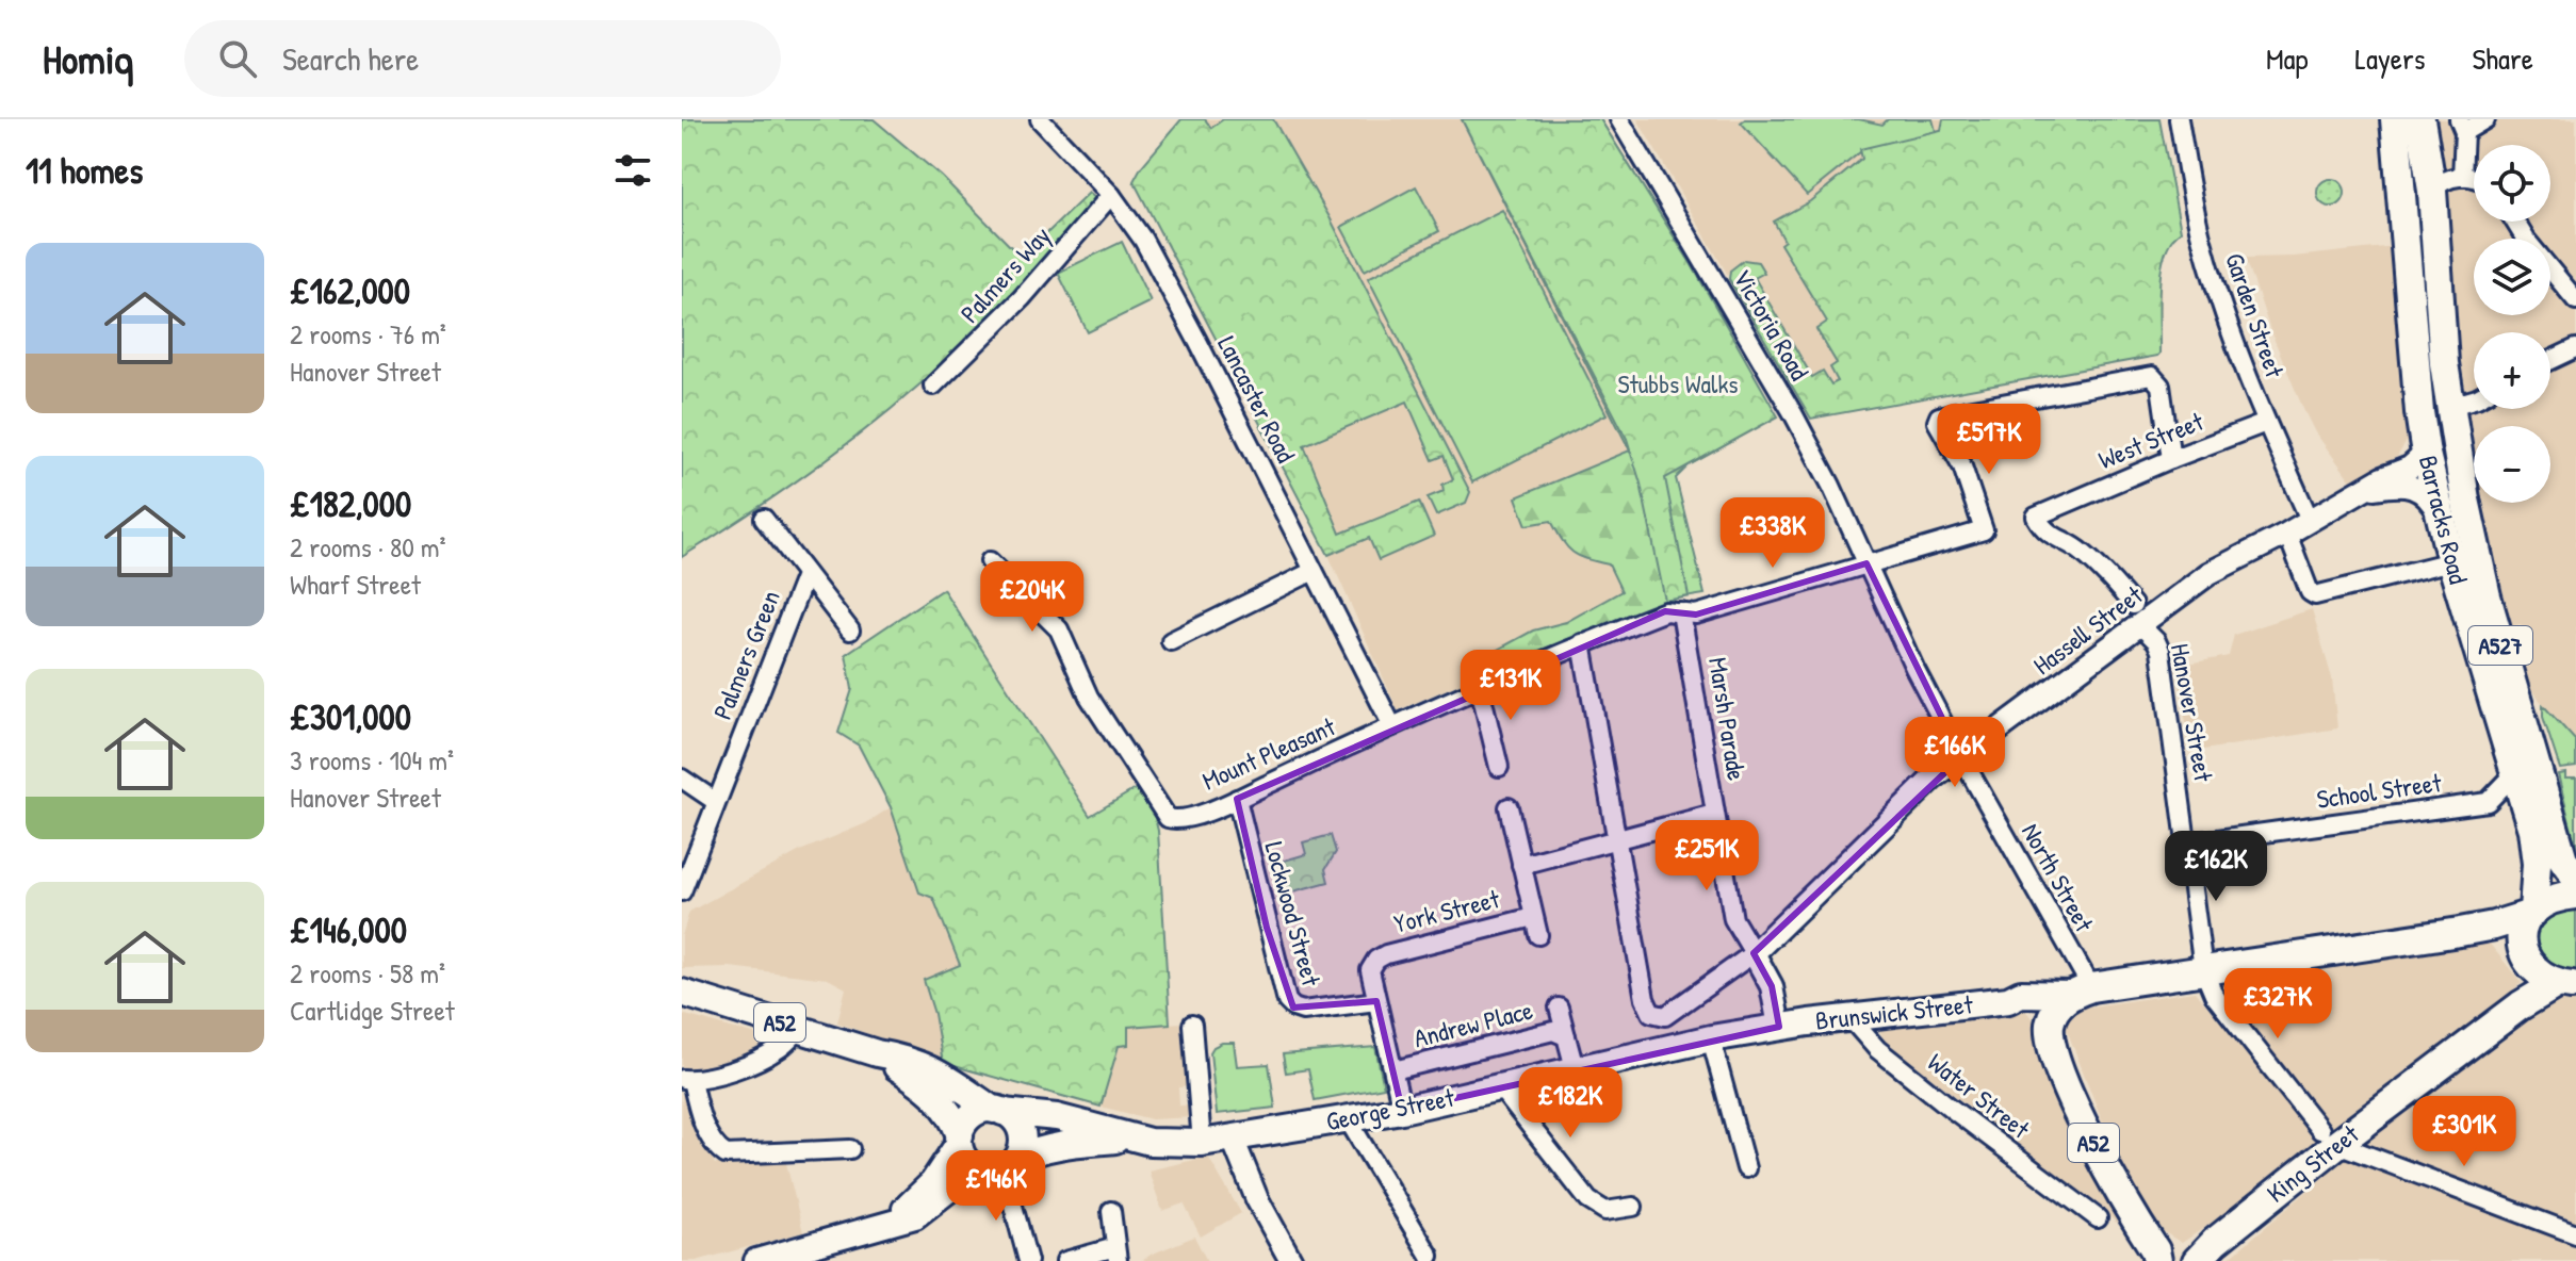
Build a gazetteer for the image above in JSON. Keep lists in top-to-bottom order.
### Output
{
  "streets": {
    "highway": [
      "Barracks Road",
      "A527",
      "A52",
      "King Street"
    ],
    "main road": ["Brunswick Street", "George Street"],
    "street": [
      "Palmers Way",
      "Garden Street",
      "Victoria Road",
      "Lancaster Road",
      "West Street",
      "Hassell Street",
      "Palmers Green",
      "Hanover Street",
      "Marsh Parade",
      "Mount Pleasant",
      "School Street",
      "North Street",
      "York Street",
      "Lockwood Street",
      "Andrew Place",
      "Water Street"
    ]
  },
  "crossings": [
    ["Palmers Way", "Lancaster Road"],
    ["Garden Street", "West Street"],
    ["Garden Street", "Hassell Street"],
    ["Victoria Road", "North Street"],
    ["Lancaster Road", "Mount Pleasant"],
    ["Barracks Road", "Hassell Street"],
    ["Barracks Road", "School Street"],
    ["Barracks Road", "A52"],
    ["Barracks Road", "King Street"],
    ["Hassell Street", "Hanover Street"],
    ["Hassell Street", "Marsh Parade"],
    ["Hassell Street", "North Street"],
    ["Hanover Street", "School Street"],
    ["Hanover Street", "A52"],
    ["Hanover Street", "King Street"],
    ["Marsh Parade", "Mount Pleasant"],
    ["Marsh Parade", "Brunswick Street"],
    ["Marsh Parade", "George Street"],
    ["Mount Pleasant", "Lockwood Street"],
    ["North Street", "A52"],
    ["York Street", "Lockwood Street"],
    ["York Street", "Andrew Place"],
    ["York Street", "George Street"],
    ["Brunswick Street", "A52"],
    ["Brunswick Street", "Water Street"],
    ["Brunswick Street", "George Street"],
    ["A52", "George Street"],
    ["Andrew Place", "George Street"]
  ],
  "parks": ["Stubbs Walks"],
  "page": {
    "header": "Homiq",
    "search": "Search here",
    "nav": ["Map", "Layers", "Share"],
    "heading": "11 homes",
    "map_buttons": ["+", "−"],
    "list": [
      {
        "name": "£162,000",
        "note": "2 rooms · 76 m² · Hanover Street"
      },
      {
        "name": "£182,000",
        "note": "2 rooms · 80 m² · Wharf Street"
      },
      {
        "name": "£301,000",
        "note": "3 rooms · 104 m² · Hanover Street"
      },
      {
        "name": "£146,000",
        "note": "2 rooms · 58 m² · Cartlidge Street"
      }
    ],
    "price": [
      "£517K",
      "£338K",
      "£204K",
      "£131K",
      "£166K",
      "£251K",
      "£162K",
      "£327K",
      "£182K",
      "£301K",
      "£146K"
    ]
  }
}
